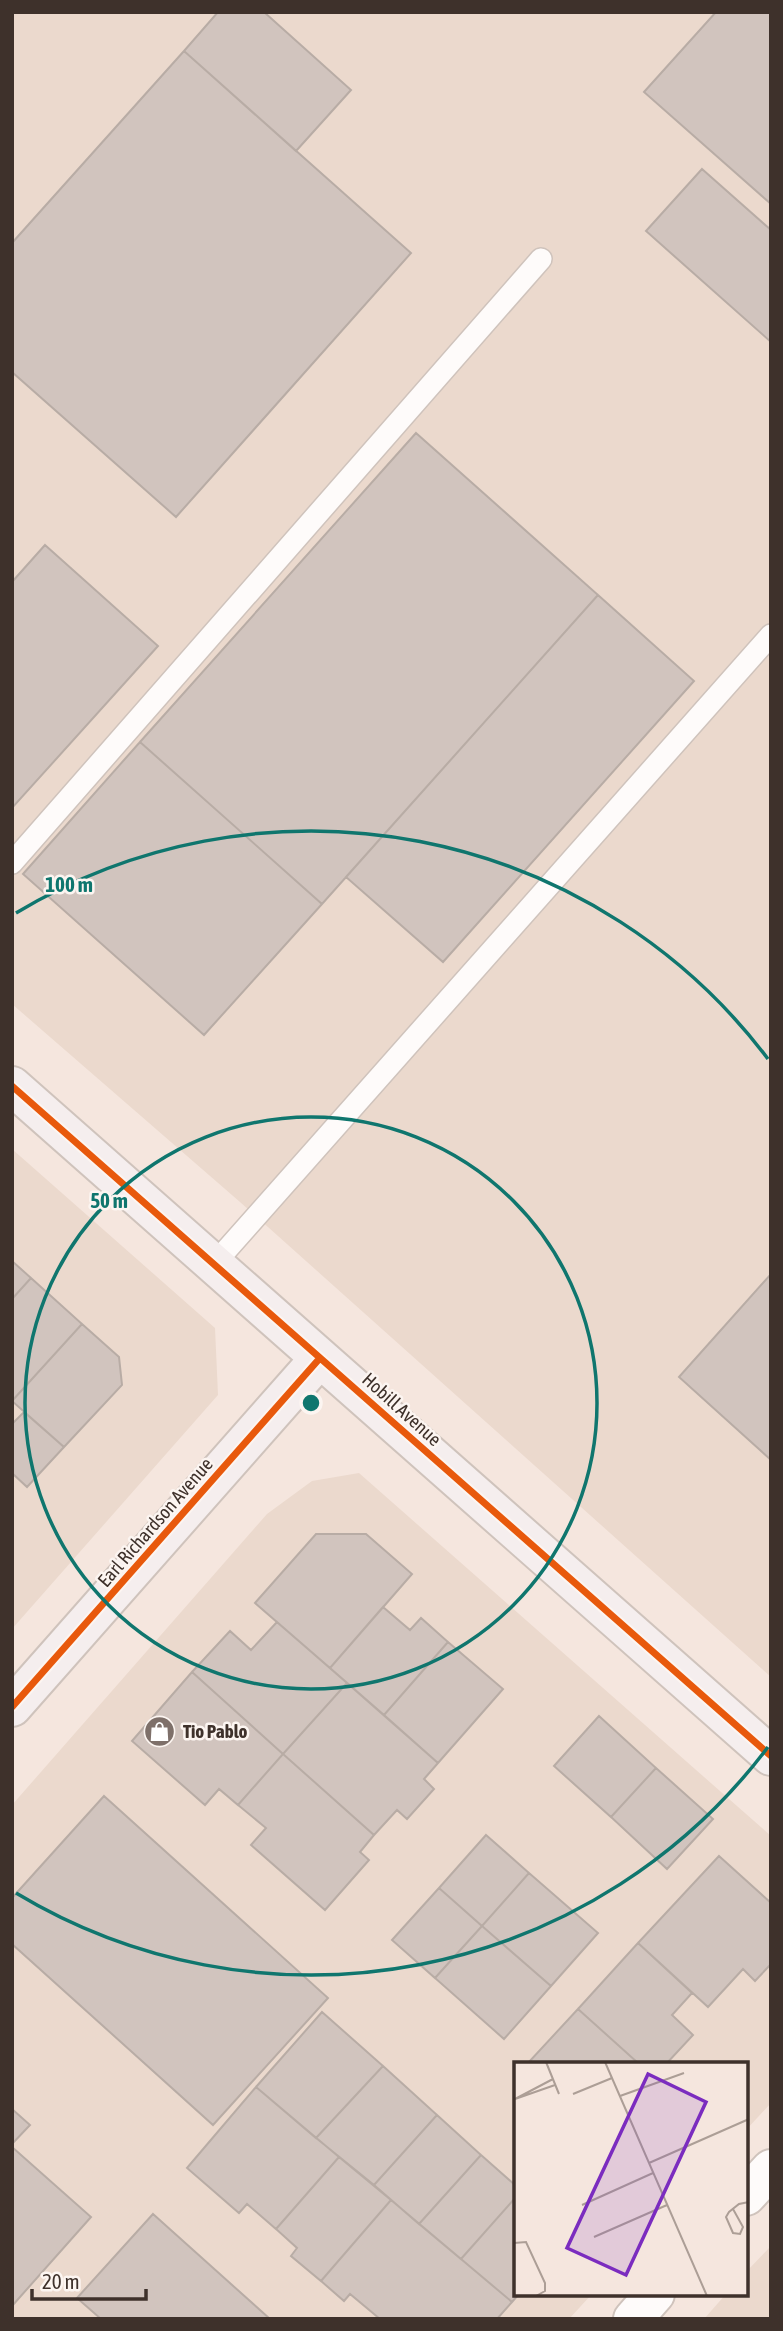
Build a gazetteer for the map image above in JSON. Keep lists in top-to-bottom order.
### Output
{
  "streets": {
    "street": ["Hobill Avenue", "Earl Richardson Avenue"]
  },
  "crossings": [
    ["Hobill Avenue", "Earl Richardson Avenue"]
  ],
  "places": {
    "shop": ["Tio Pablo"]
  },
  "scale_bar": "20 m",
  "rings": ["100 m", "50 m"]
}
